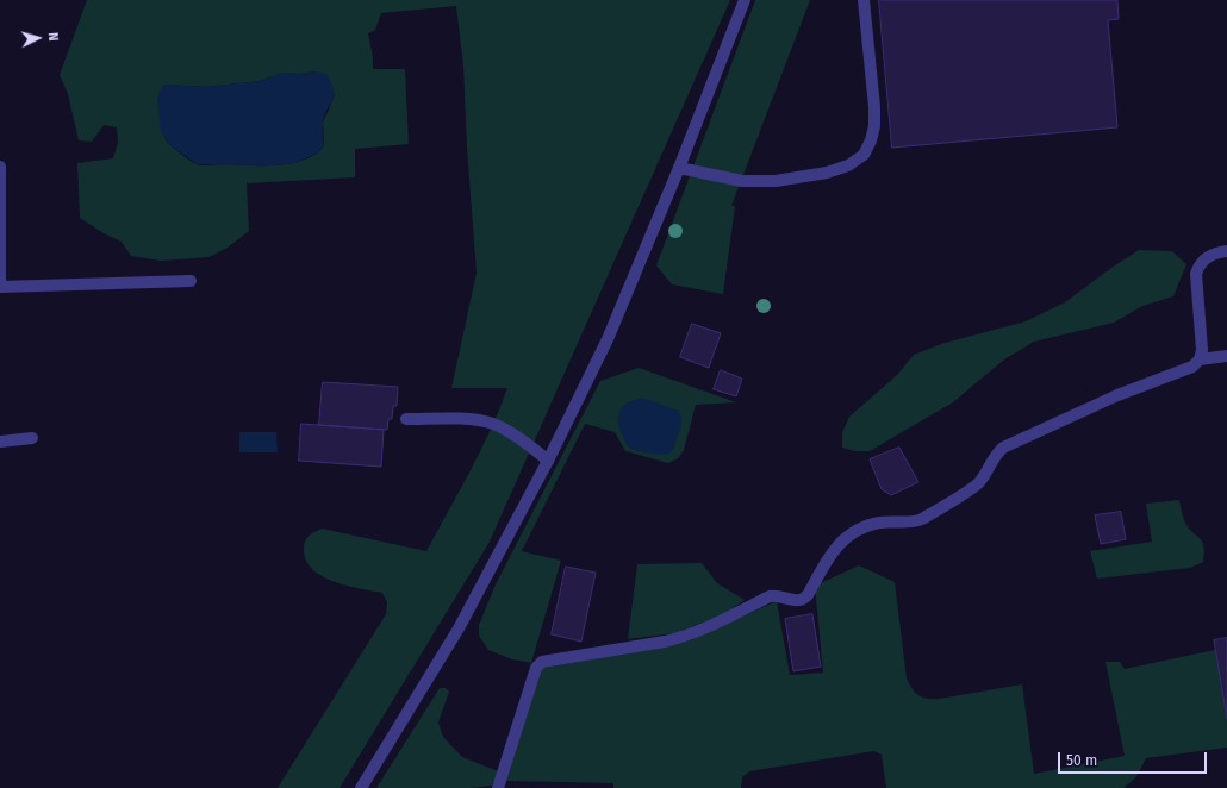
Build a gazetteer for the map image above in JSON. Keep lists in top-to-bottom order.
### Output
{
  "scale_bar": "50 m",
  "north": "right"
}
